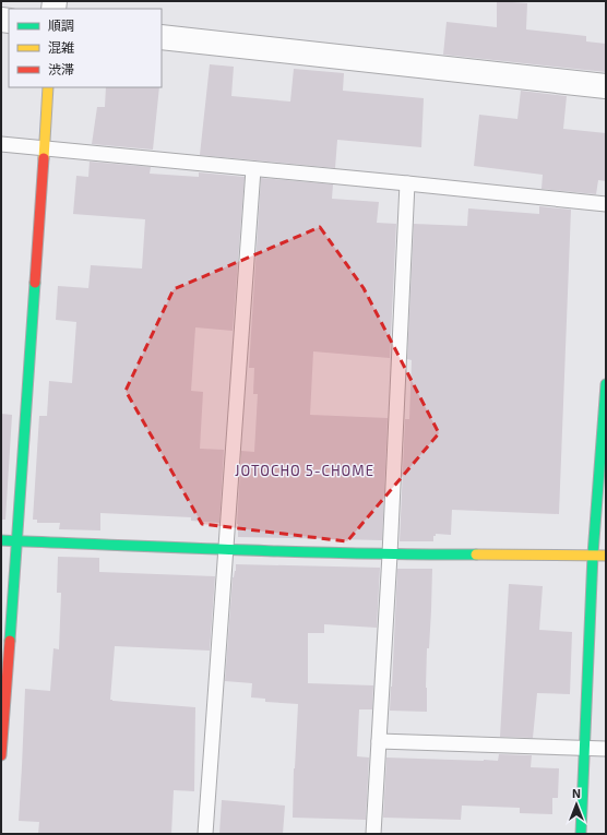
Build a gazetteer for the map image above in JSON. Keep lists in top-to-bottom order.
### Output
{
  "districts": ["JOTOCHO 5-CHOME"],
  "legend": ["順調", "混雑", "渋滞"],
  "north": "top"
}
